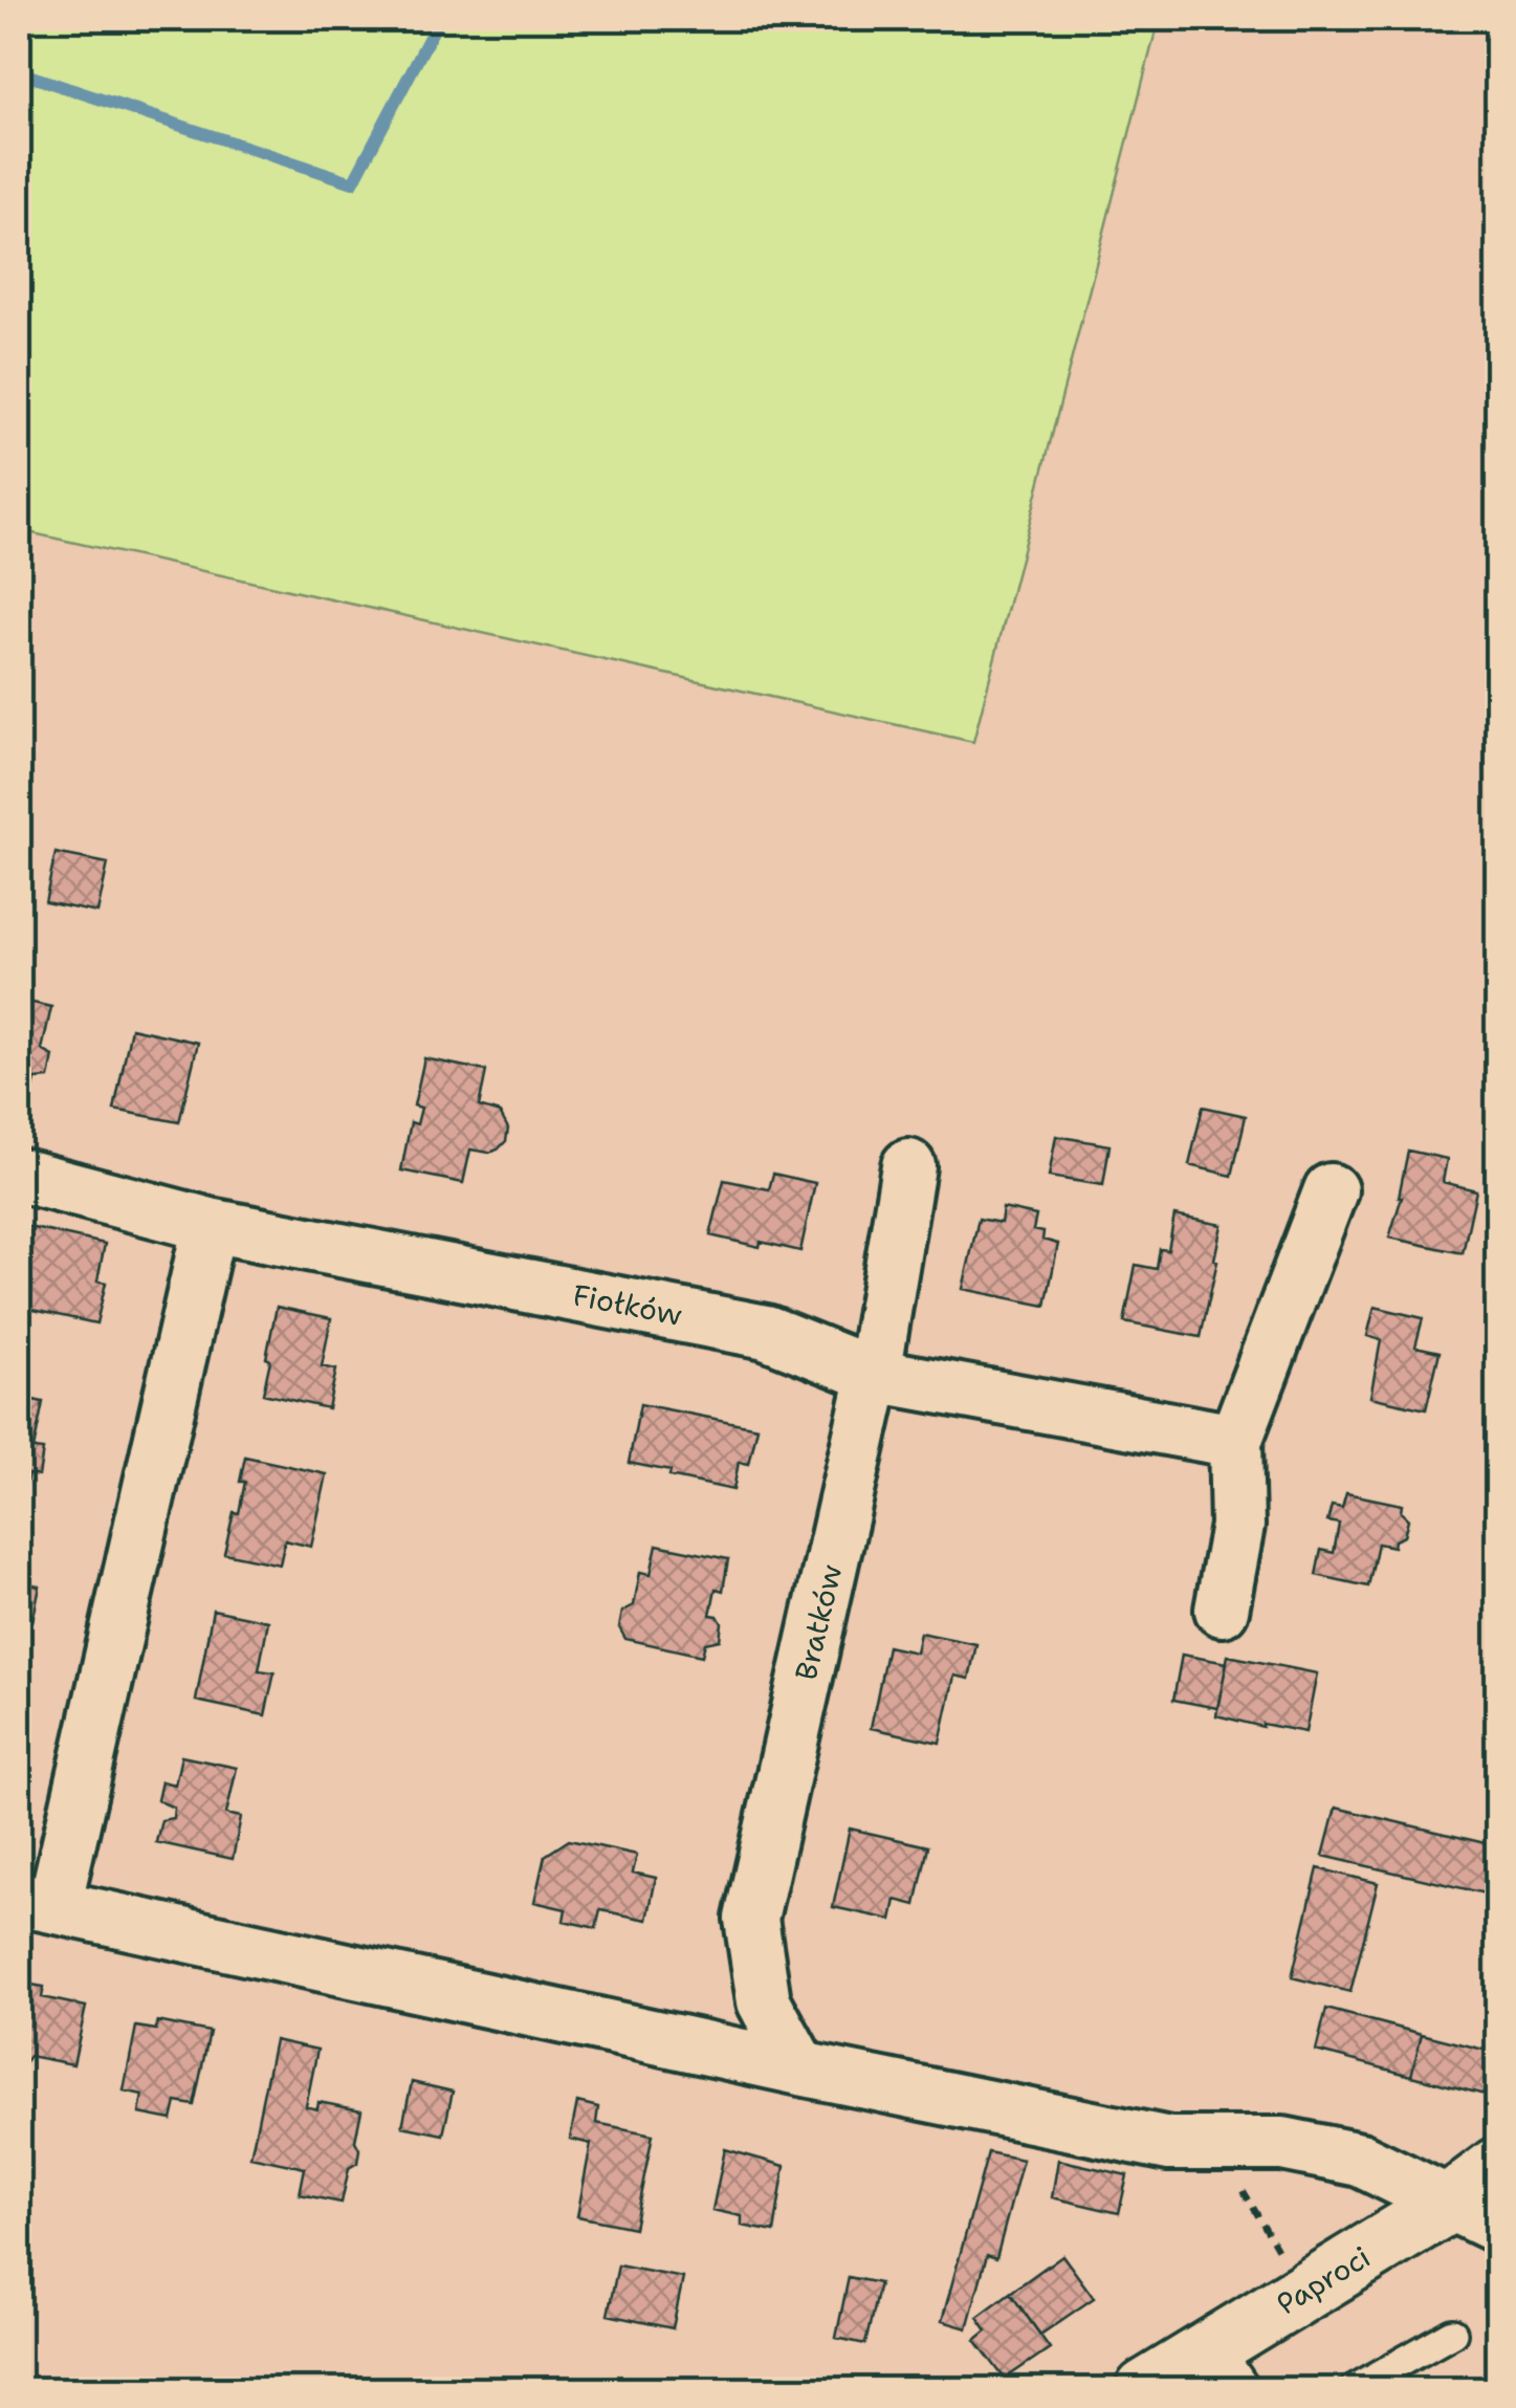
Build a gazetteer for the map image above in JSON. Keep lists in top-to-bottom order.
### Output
{
  "streets": {
    "street": ["Fiołków", "Bratków", "Paproci"]
  },
  "crossings": [
    ["Fiołków", "Bratków"]
  ]
}
